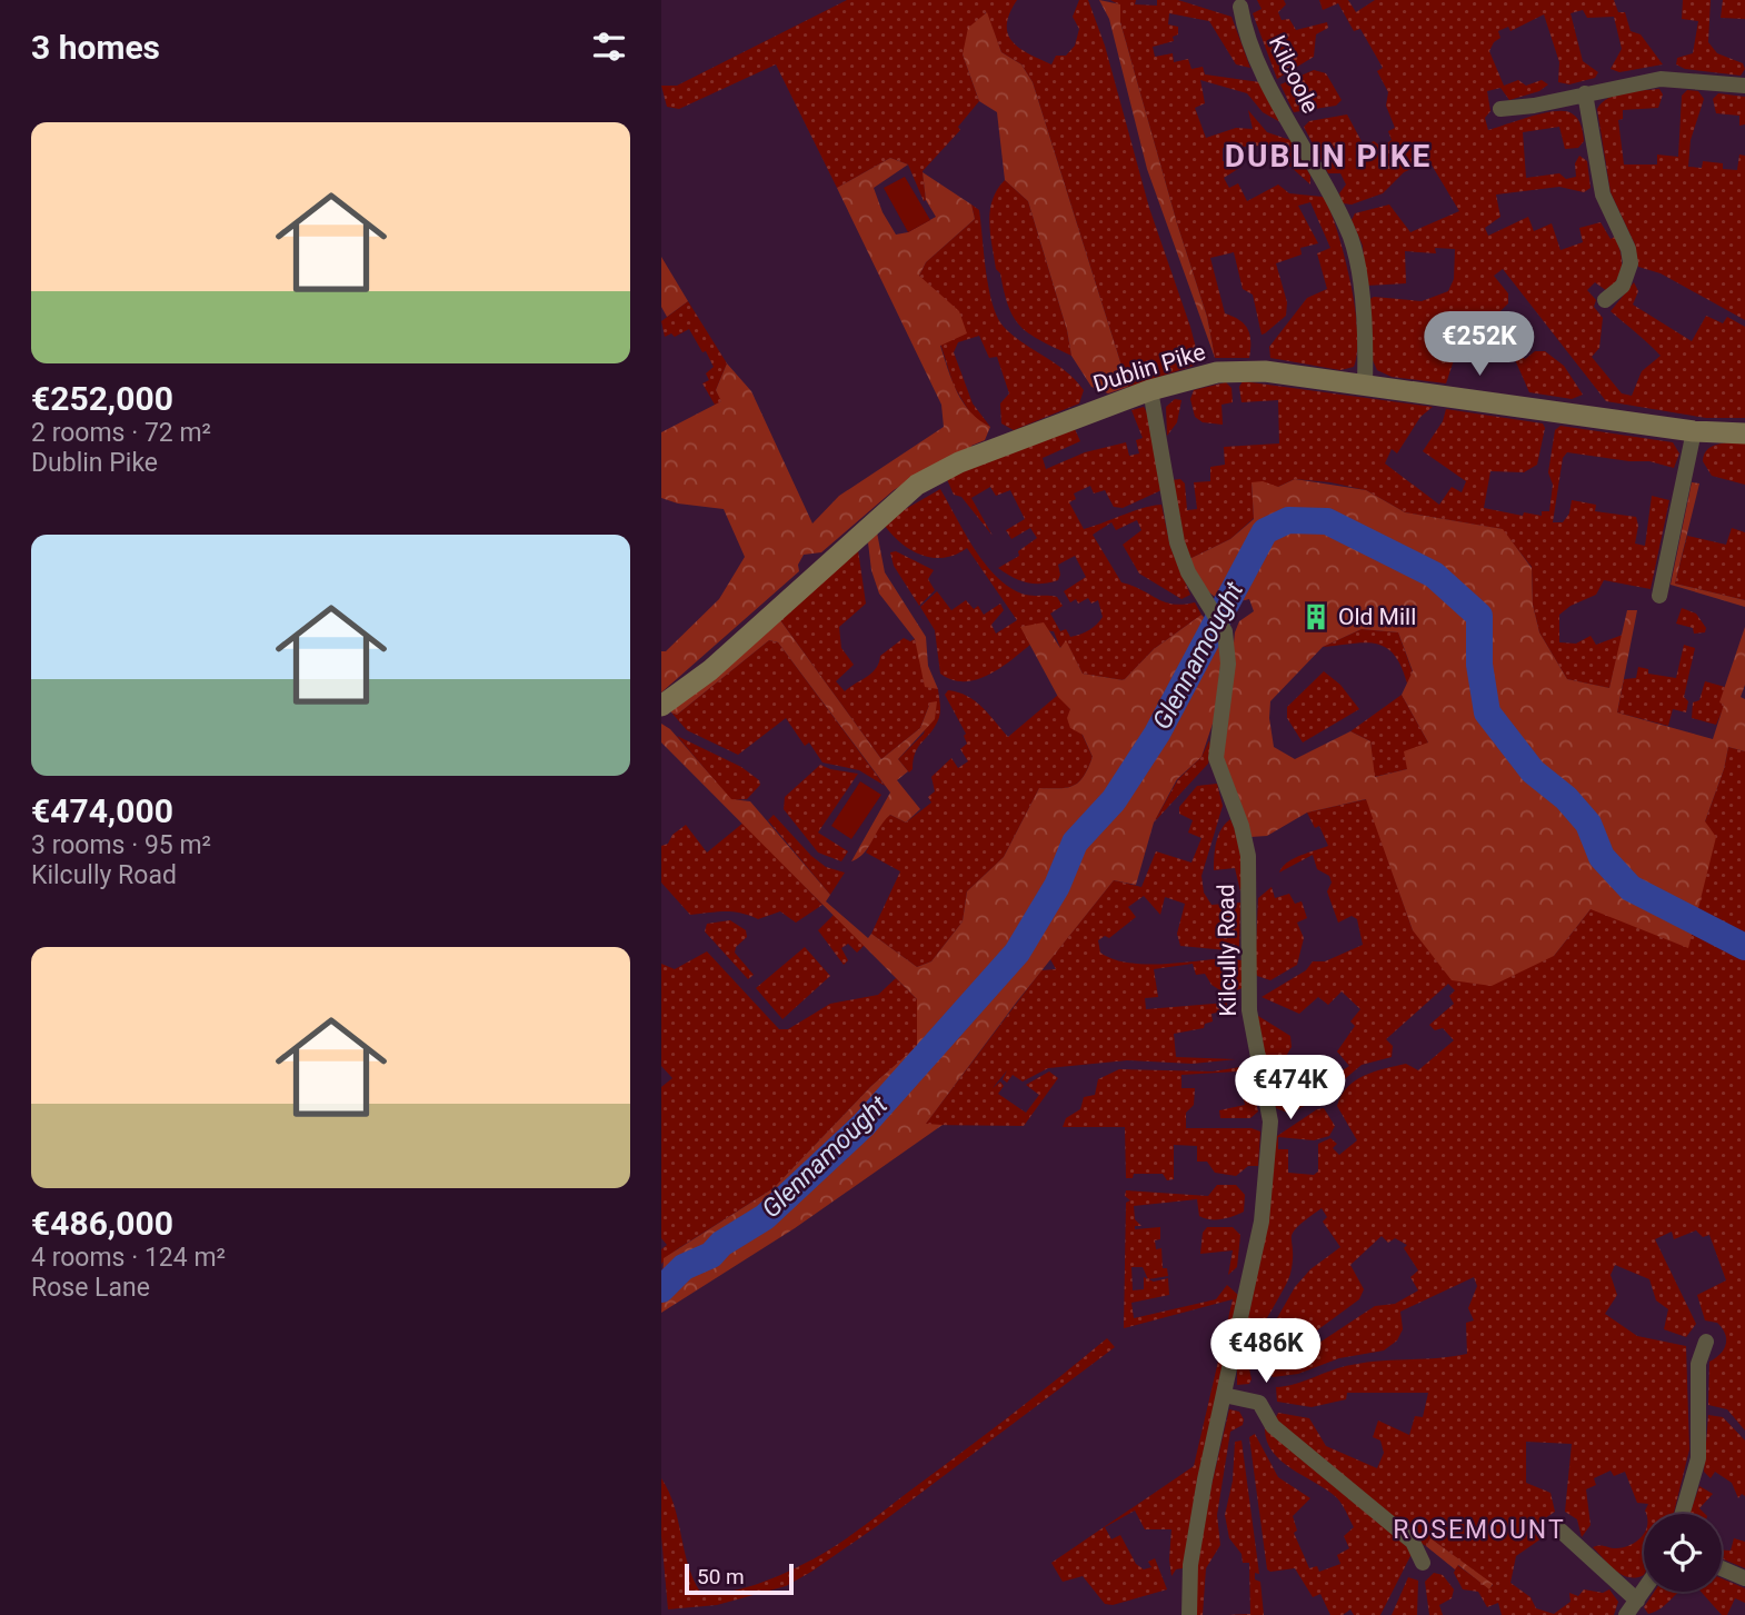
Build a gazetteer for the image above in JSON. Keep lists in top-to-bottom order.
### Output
{
  "streets": {
    "street": ["Kilcoole", "Dublin Pike", "Kilcully Road"]
  },
  "crossings": [
    ["Kilcoole", "Dublin Pike"],
    ["Dublin Pike", "Kilcully Road"]
  ],
  "districts": ["DUBLIN PIKE", "ROSEMOUNT"],
  "water": ["Glennamought"],
  "places": {
    "building": ["Old Mill"]
  },
  "scale_bar": "50 m",
  "page": {
    "heading": "3 homes",
    "list": [
      {
        "name": "€252,000",
        "note": "2 rooms · 72 m² · Dublin Pike"
      },
      {
        "name": "€474,000",
        "note": "3 rooms · 95 m² · Kilcully Road"
      },
      {
        "name": "€486,000",
        "note": "4 rooms · 124 m² · Rose Lane"
      }
    ],
    "price": ["€252K", "€474K", "€486K"],
    "scale": "50 m"
  }
}
